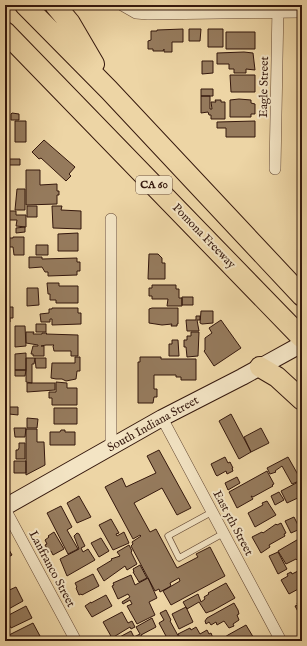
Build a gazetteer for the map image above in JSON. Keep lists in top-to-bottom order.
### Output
{
  "streets": {
    "highway": ["CA 60", "Pomona Freeway"],
    "main road": ["South Indiana Street"],
    "street": ["Eagle Street", "East 5th Street", "Lanfranco Street"]
  },
  "crossings": [
    ["South Indiana Street", "East 5th Street"],
    ["South Indiana Street", "Lanfranco Street"]
  ]
}
